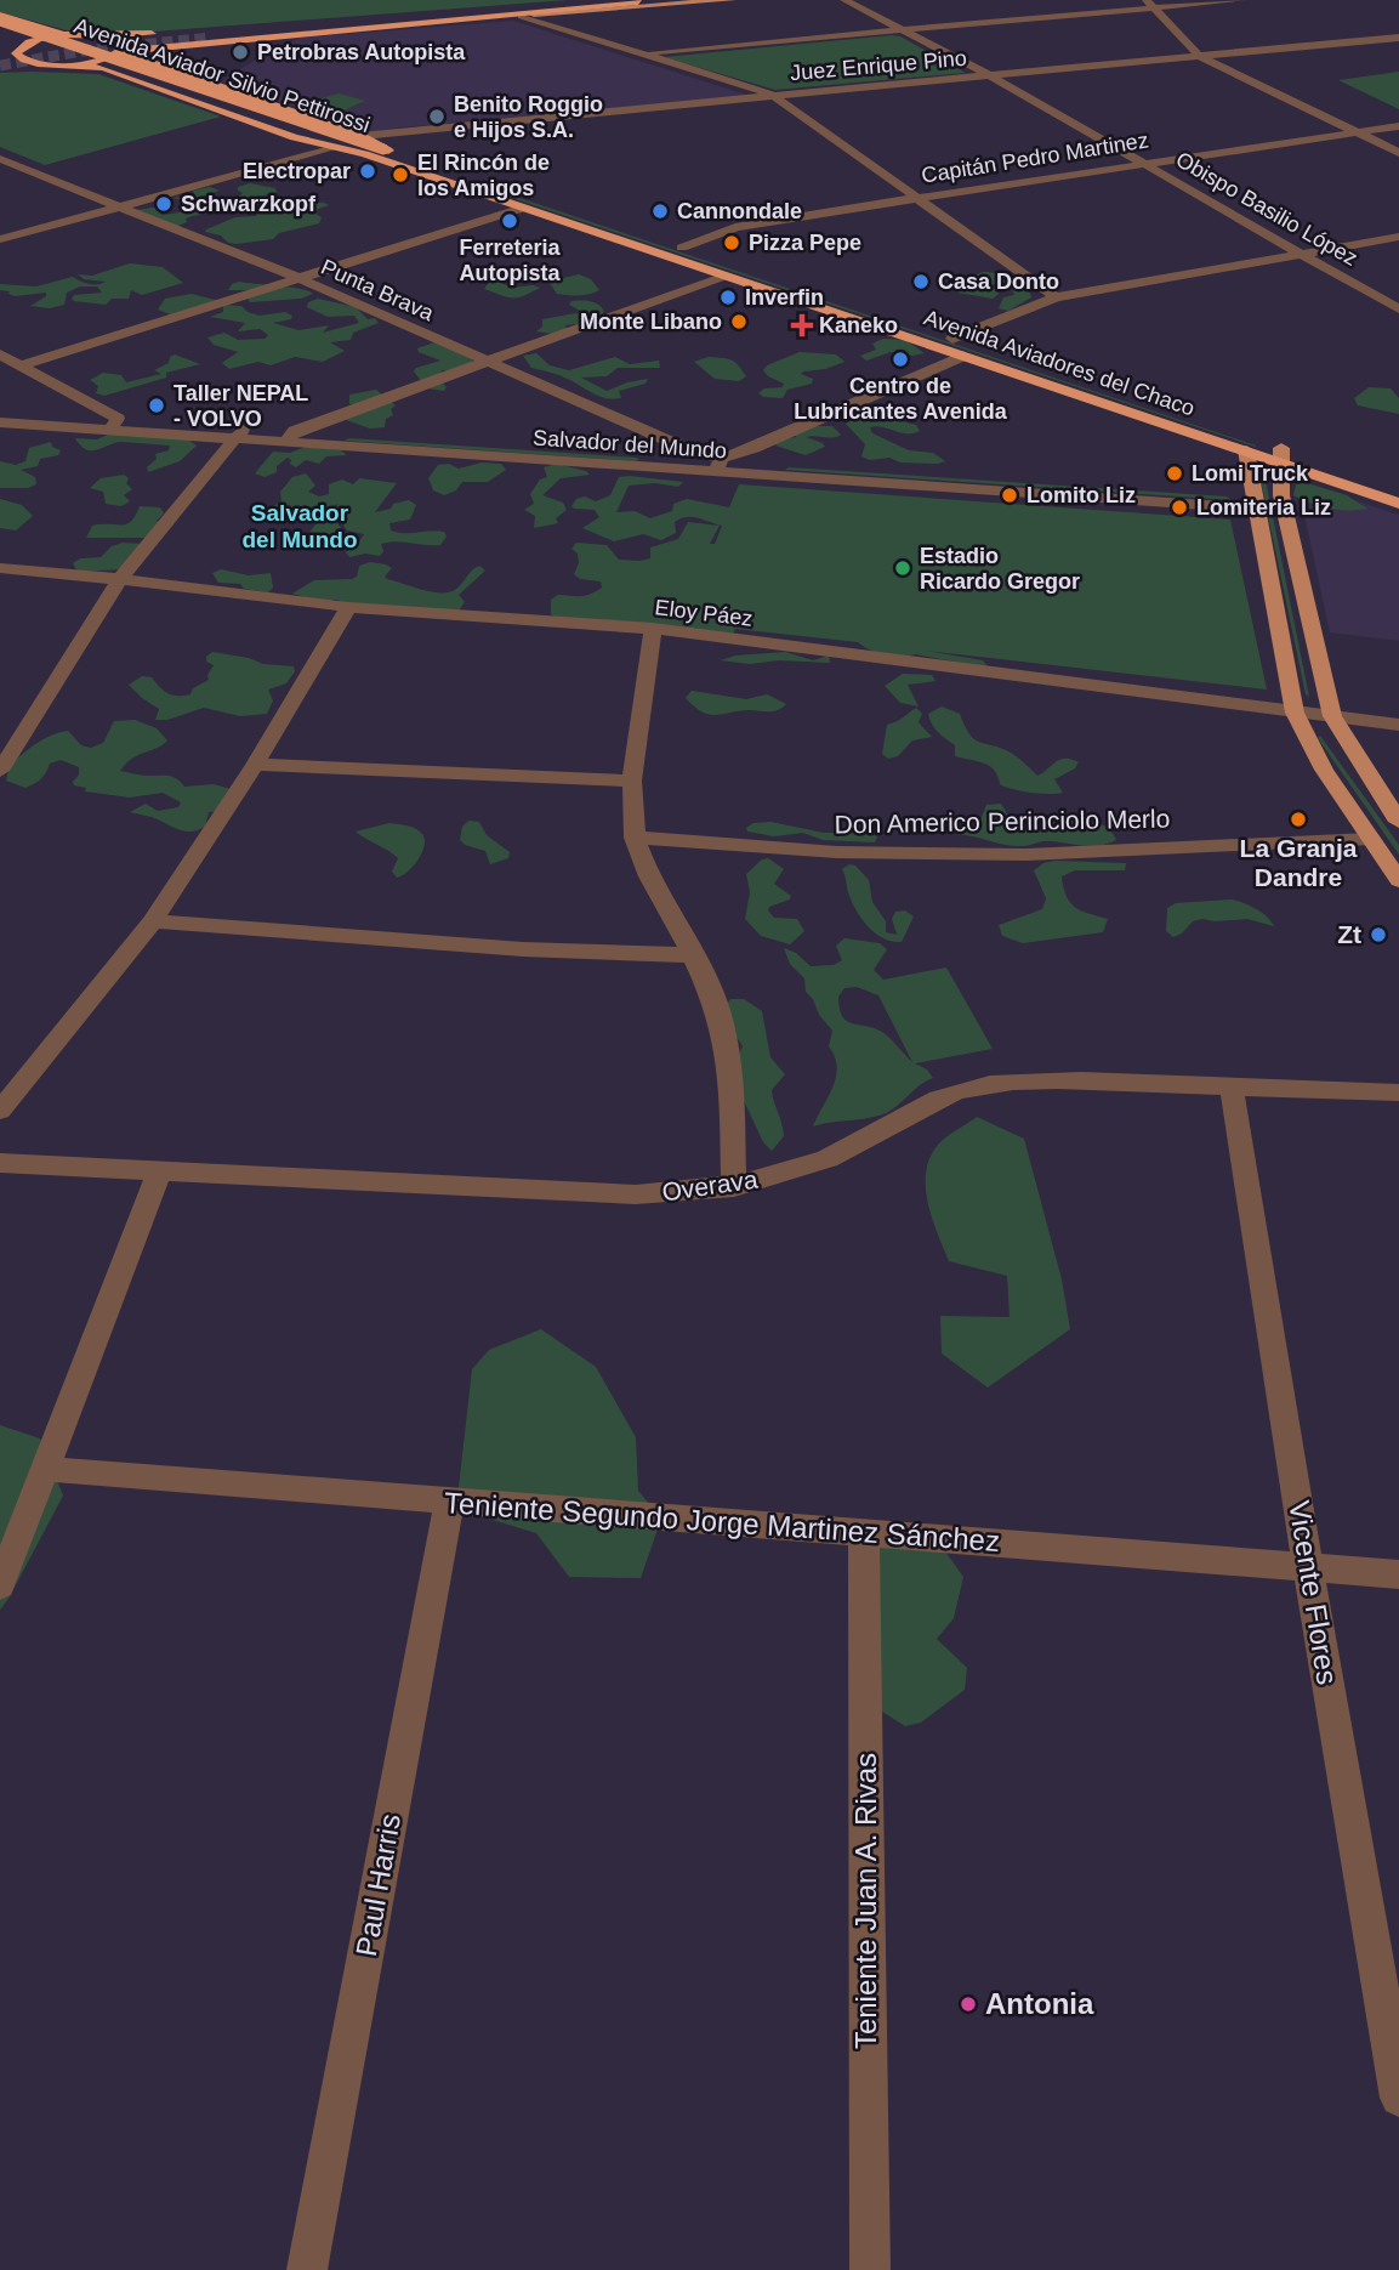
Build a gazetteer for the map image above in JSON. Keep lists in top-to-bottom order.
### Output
{
  "streets": {
    "highway": ["Avenida Aviador Silvio Pettirossi", "Avenida Aviadores del Chaco"],
    "street": [
      "Juez Enrique Pino",
      "Capitán Pedro Martinez",
      "Obispo Basilio López",
      "Punta Brava",
      "Salvador del Mundo",
      "Eloy Páez",
      "Don Americo Perinciolo Merlo",
      "Overava",
      "Teniente Segundo Jorge Martinez Sánchez",
      "Vicente Flores",
      "Paul Harris",
      "Teniente Juan A. Rivas"
    ]
  },
  "crossings": [
    ["Juez Enrique Pino", "Obispo Basilio López"],
    ["Avenida Aviador Silvio Pettirossi", "Avenida Aviadores del Chaco"],
    ["Capitán Pedro Martinez", "Obispo Basilio López"],
    ["Capitán Pedro Martinez", "Avenida Aviadores del Chaco"],
    ["Punta Brava", "Salvador del Mundo"],
    ["Overava", "Vicente Flores"],
    ["Teniente Segundo Jorge Martinez Sánchez", "Vicente Flores"],
    ["Teniente Segundo Jorge Martinez Sánchez", "Paul Harris"],
    ["Teniente Segundo Jorge Martinez Sánchez", "Teniente Juan A. Rivas"]
  ],
  "districts": ["Salvador del Mundo"],
  "places": {
    "other": [
      "Petrobras Autopista",
      "Benito Roggio e Hijos S.A.",
      "Electropar",
      "El Rincón de los Amigos",
      "Schwarzkopf",
      "Cannondale",
      "Ferreteria Autopista",
      "Pizza Pepe",
      "Casa Donto",
      "Inverfin",
      "Monte Libano",
      "Centro de Lubricantes Avenida",
      "Taller NEPAL - VOLVO",
      "Lomi Truck",
      "Lomito Liz",
      "Lomiteria Liz",
      "Estadio Ricardo Gregor",
      "La Granja Dandre",
      "Zt",
      "Antonia"
    ],
    "health": ["Kaneko"]
  }
}
